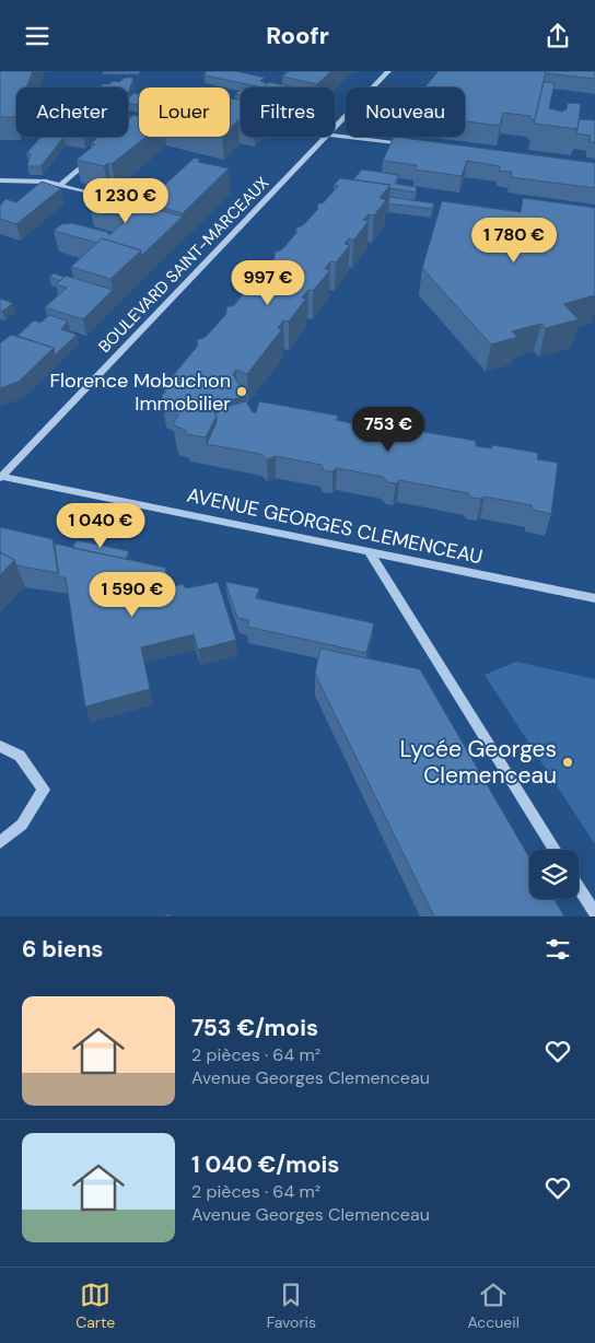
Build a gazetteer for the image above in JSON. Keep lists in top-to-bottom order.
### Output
{
  "streets": {
    "street": ["BOULEVARD SAINT-MARCEAUX", "AVENUE GEORGES CLEMENCEAU"]
  },
  "crossings": [
    ["BOULEVARD SAINT-MARCEAUX", "AVENUE GEORGES CLEMENCEAU"]
  ],
  "places": ["Florence Mobuchon Immobilier", "Lycée Georges Clemenceau"],
  "page": {
    "header": "Roofr",
    "chip": [
      "Acheter",
      "Louer",
      "Filtres",
      "Nouveau"
    ],
    "price": [
      "1 230 €",
      "1 780 €",
      "997 €",
      "753 €",
      "1 040 €",
      "1 590 €"
    ],
    "heading": "6 biens",
    "list": [
      {
        "name": "753 €/mois",
        "note": "2 pièces · 64 m² · Avenue Georges Clemenceau"
      },
      {
        "name": "1 040 €/mois",
        "note": "2 pièces · 64 m² · Avenue Georges Clemenceau"
      }
    ],
    "tabs": ["Carte", "Favoris", "Accueil"]
  }
}
